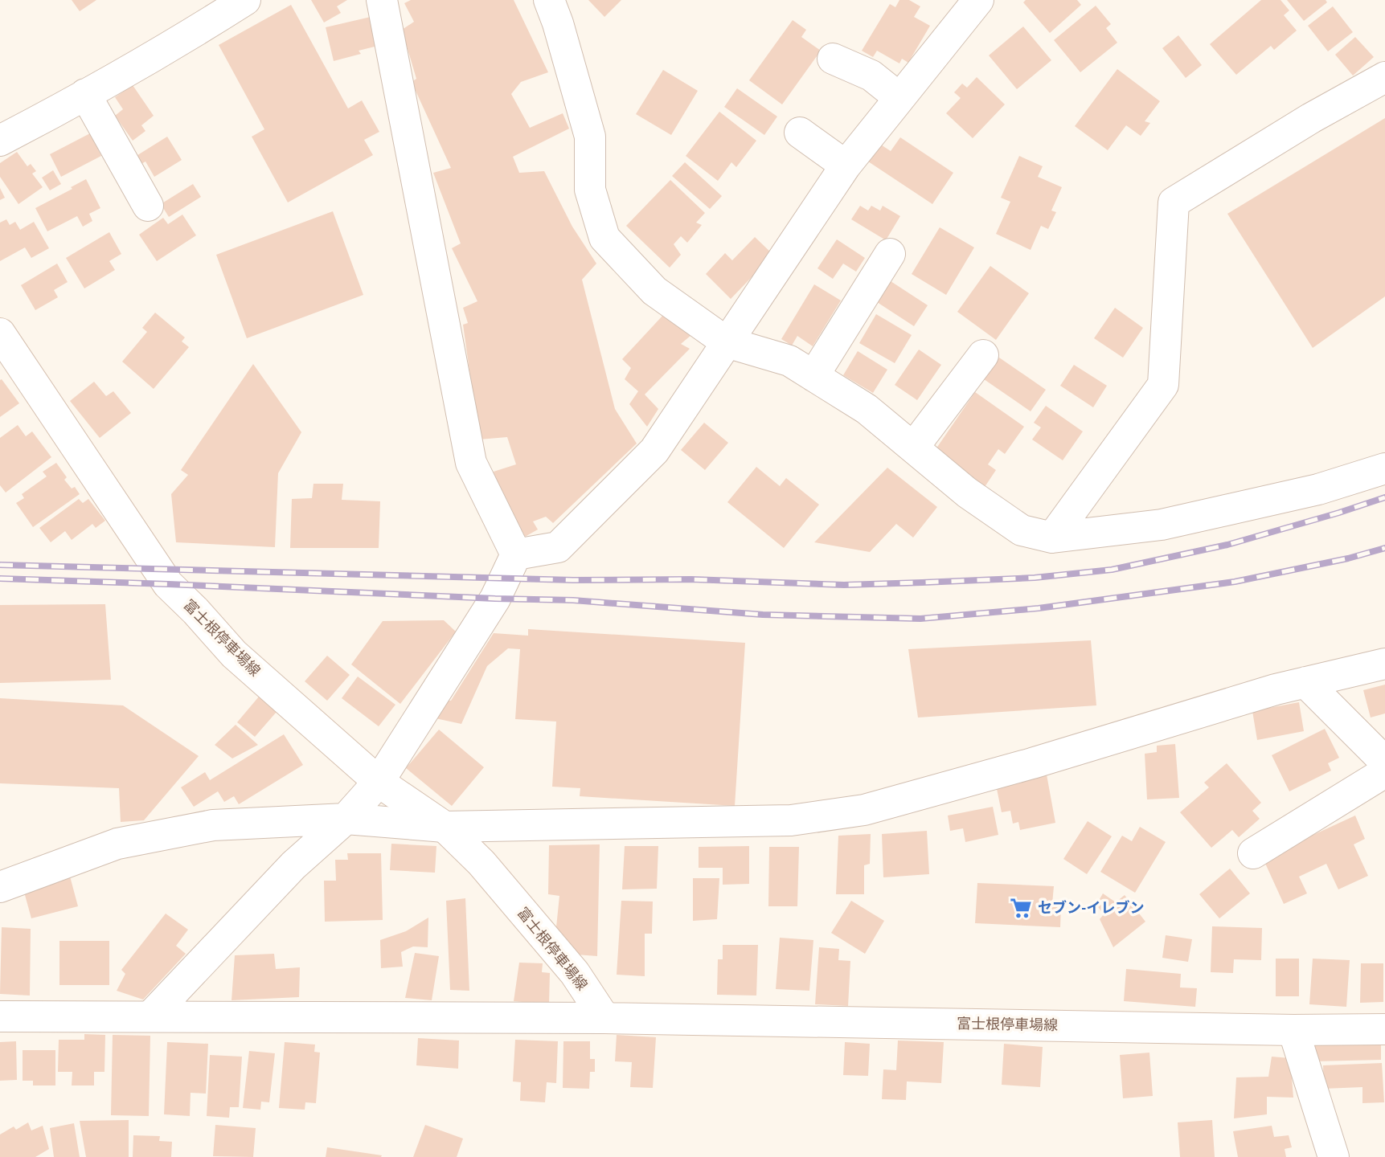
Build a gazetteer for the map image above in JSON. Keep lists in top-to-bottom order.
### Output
{
  "streets": {
    "street": ["富士根停車場線"]
  },
  "places": {
    "supermarket": ["セブン-イレブン"]
  }
}
